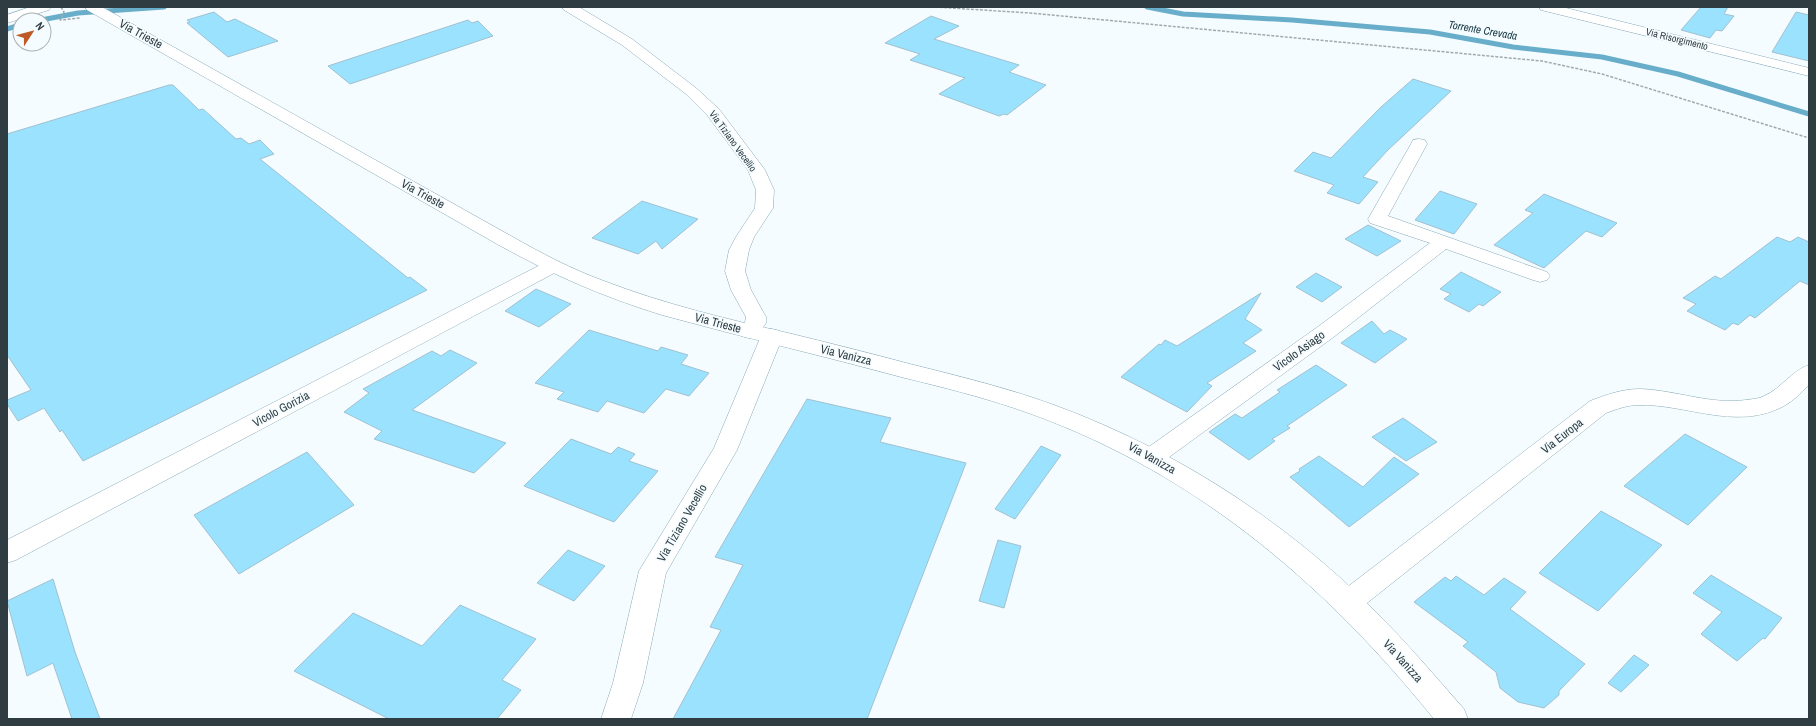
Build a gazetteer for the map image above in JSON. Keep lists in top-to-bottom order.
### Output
{
  "streets": {
    "street": [
      "Via Trieste",
      "Via Risorgimento",
      "Via Tiziano Vecellio",
      "Vicolo Asiago",
      "Via Vanizza",
      "Vicolo Gorizia",
      "Via Europa"
    ]
  },
  "crossings": [
    ["Via Trieste", "Via Tiziano Vecellio"],
    ["Via Trieste", "Via Vanizza"],
    ["Via Trieste", "Vicolo Gorizia"],
    ["Via Tiziano Vecellio", "Via Vanizza"],
    ["Vicolo Asiago", "Via Vanizza"],
    ["Via Vanizza", "Via Europa"]
  ],
  "water": ["Torrente Crevada"],
  "north": "top right"
}
